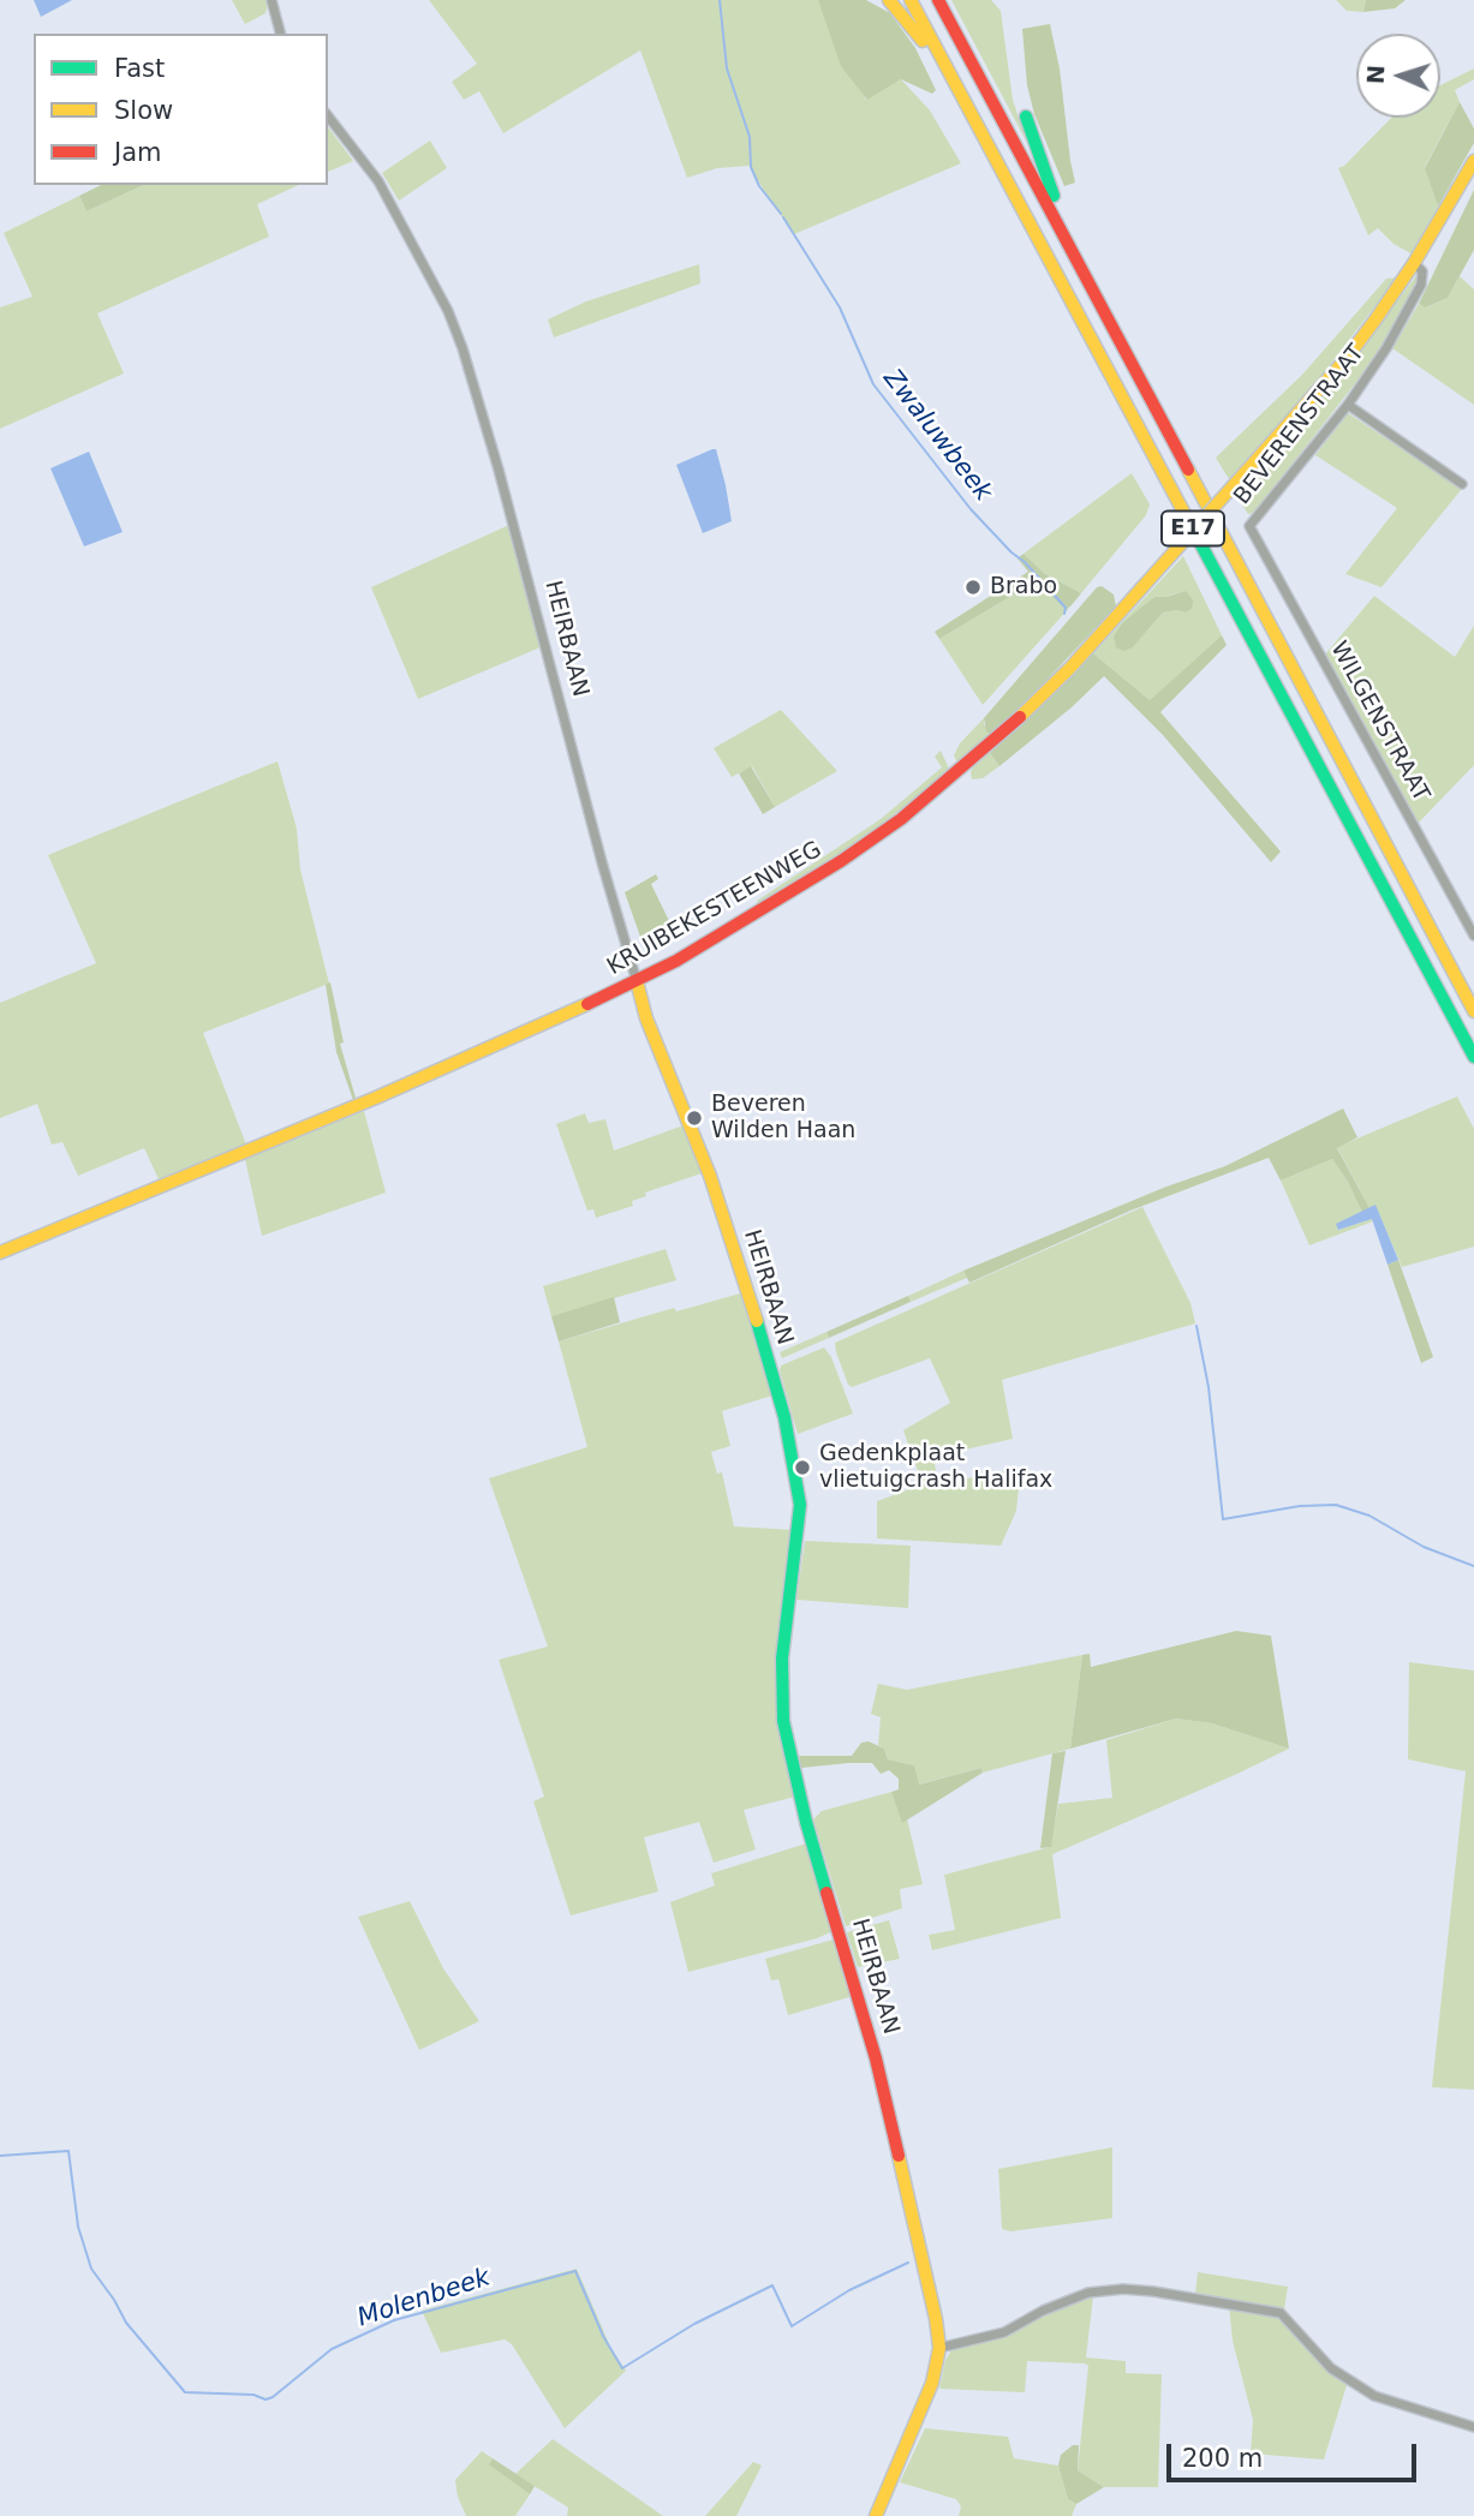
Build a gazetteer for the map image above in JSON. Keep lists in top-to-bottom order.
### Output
{
  "streets": {
    "main road": [
      "BEVERENSTRAAT",
      "E17",
      "HEIRBAAN",
      "KRUIBEKESTEENWEG"
    ],
    "street": ["WILGENSTRAAT"]
  },
  "crossings": [
    ["BEVERENSTRAAT", "WILGENSTRAAT"],
    ["BEVERENSTRAAT", "KRUIBEKESTEENWEG"],
    ["HEIRBAAN", "KRUIBEKESTEENWEG"]
  ],
  "water": ["Zwaluwbeek", "Molenbeek"],
  "places": ["Brabo", "Beveren Wilden Haan", "Gedenkplaat vlietuigcrash Halifax"],
  "legend": ["Fast", "Slow", "Jam"],
  "scale_bar": "200 m",
  "north": "left"
}
